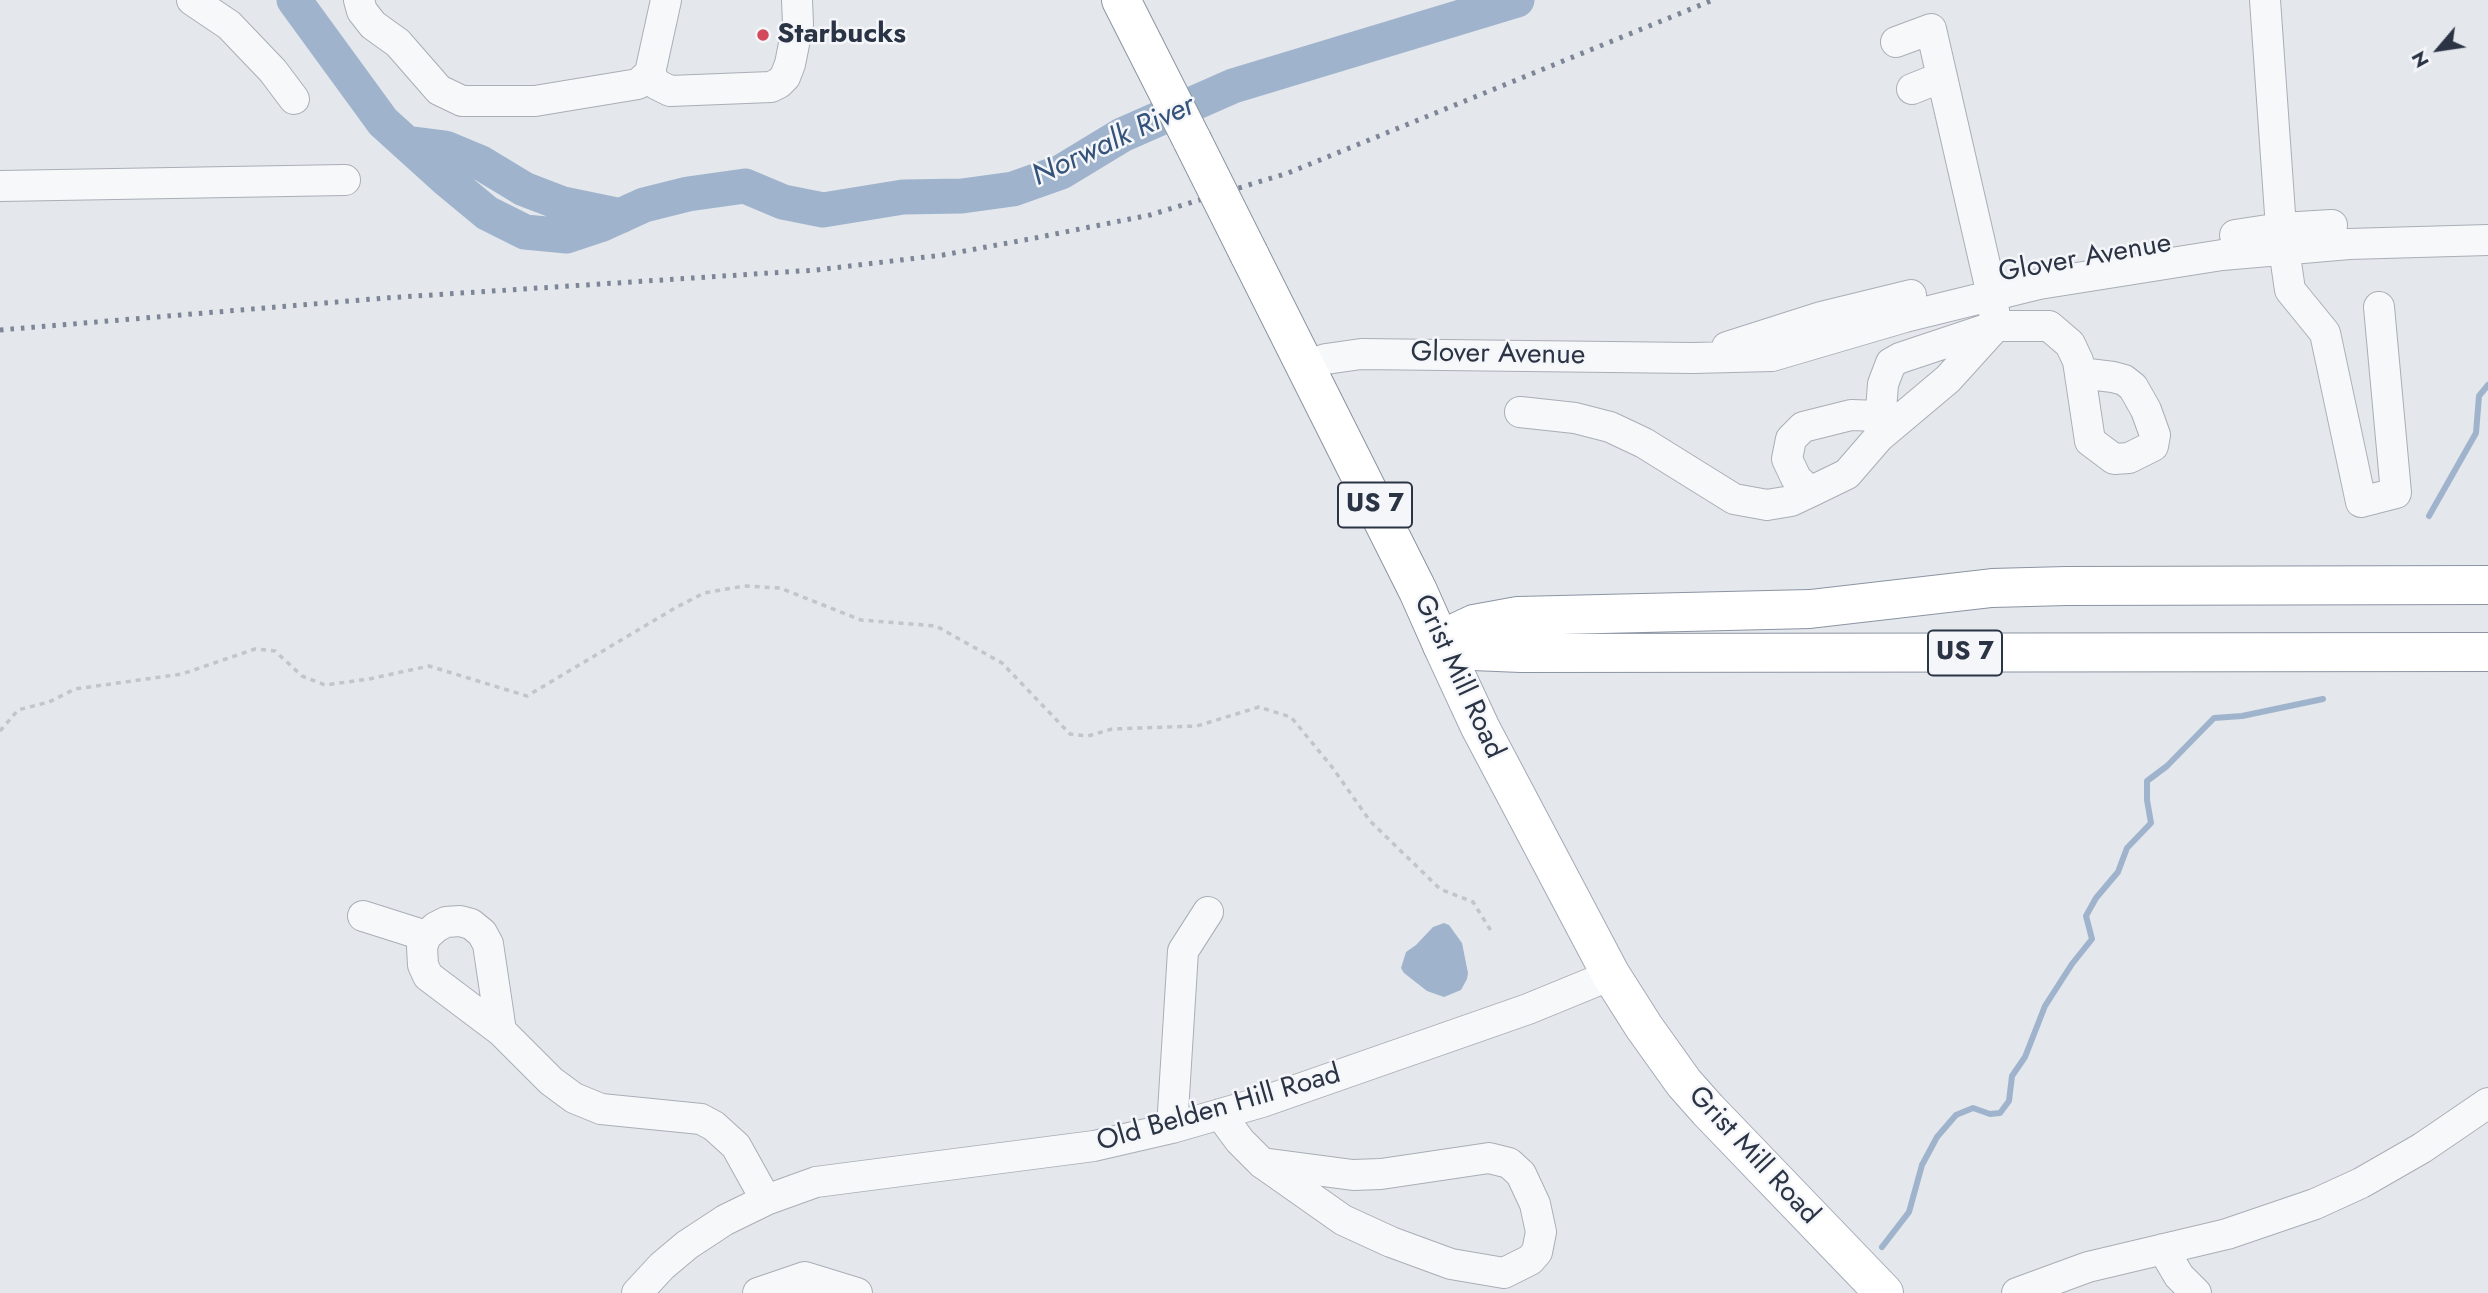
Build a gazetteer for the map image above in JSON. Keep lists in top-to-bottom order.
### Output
{
  "streets": {
    "main road": ["US 7", "Grist Mill Road"],
    "street": ["Glover Avenue", "Old Belden Hill Road"]
  },
  "crossings": [
    ["Glover Avenue", "Grist Mill Road"],
    ["US 7", "Grist Mill Road"],
    ["Grist Mill Road", "Old Belden Hill Road"]
  ],
  "water": ["Norwalk River"],
  "places": ["Starbucks"],
  "north": "bottom left"
}
